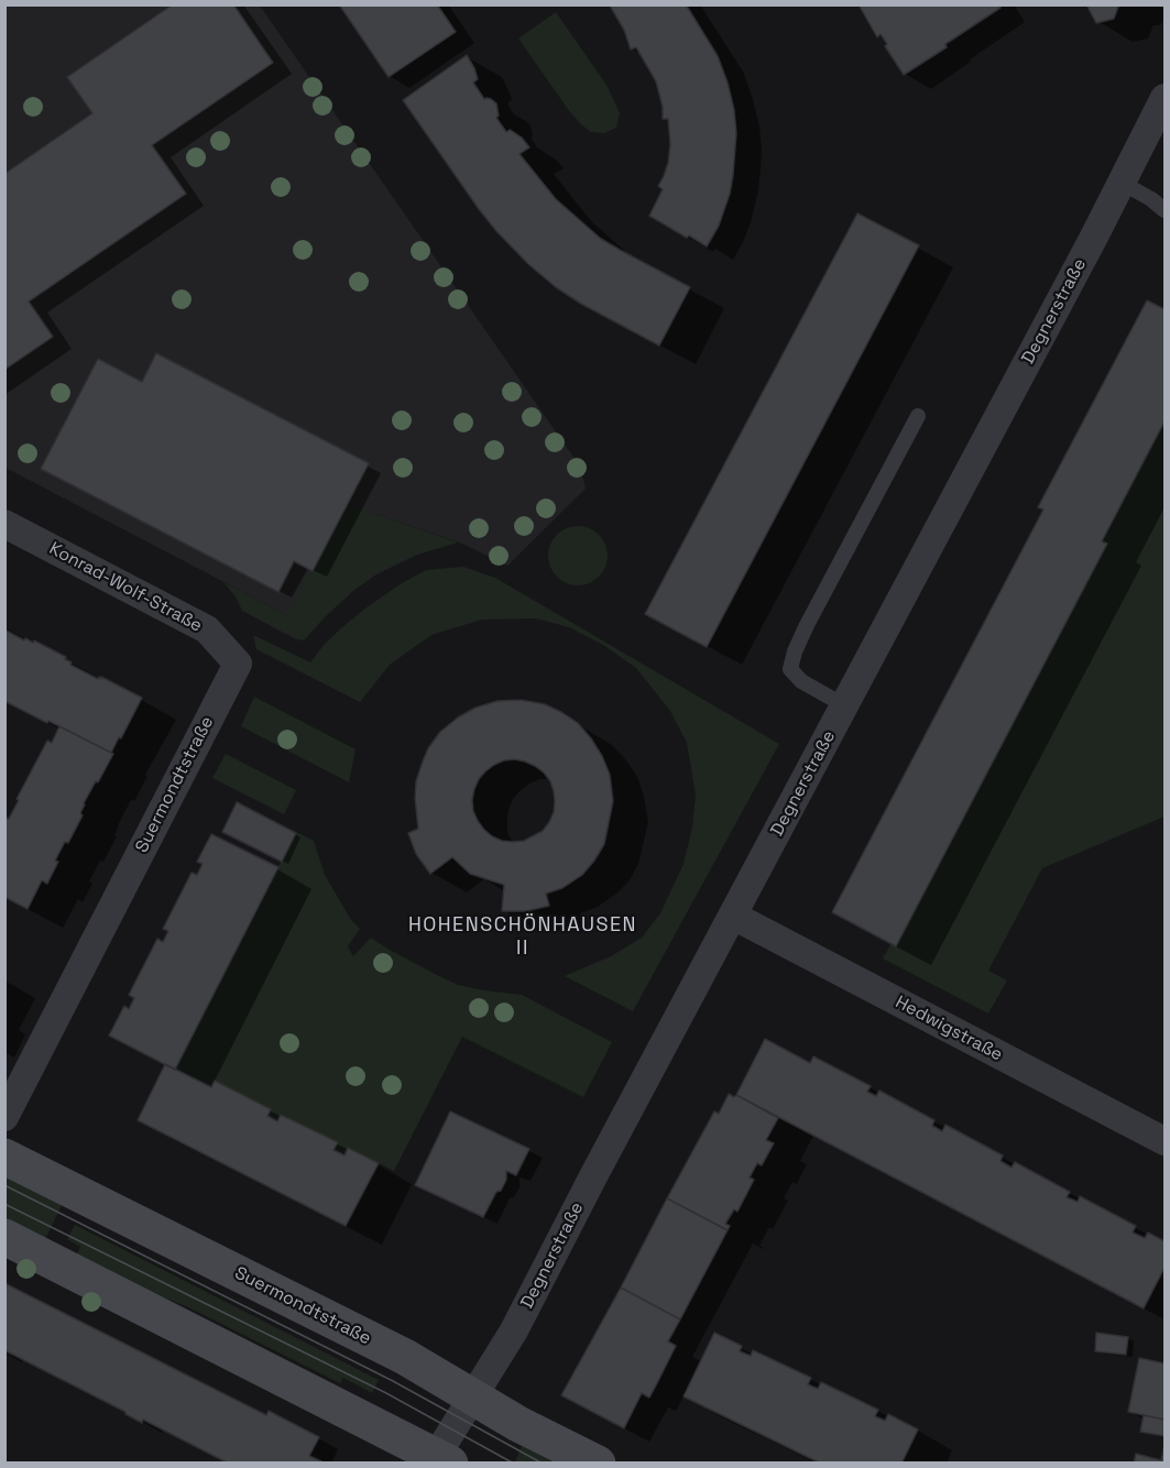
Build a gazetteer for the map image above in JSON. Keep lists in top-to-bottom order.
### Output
{
  "streets": {
    "main road": ["Suermondtstraße"],
    "street": ["Degnerstraße", "Konrad-Wolf-Straße", "Hedwigstraße"]
  },
  "crossings": [
    ["Degnerstraße", "Suermondtstraße"],
    ["Degnerstraße", "Hedwigstraße"],
    ["Konrad-Wolf-Straße", "Suermondtstraße"]
  ],
  "districts": ["HOHENSCHÖNHAUSEN II"]
}
